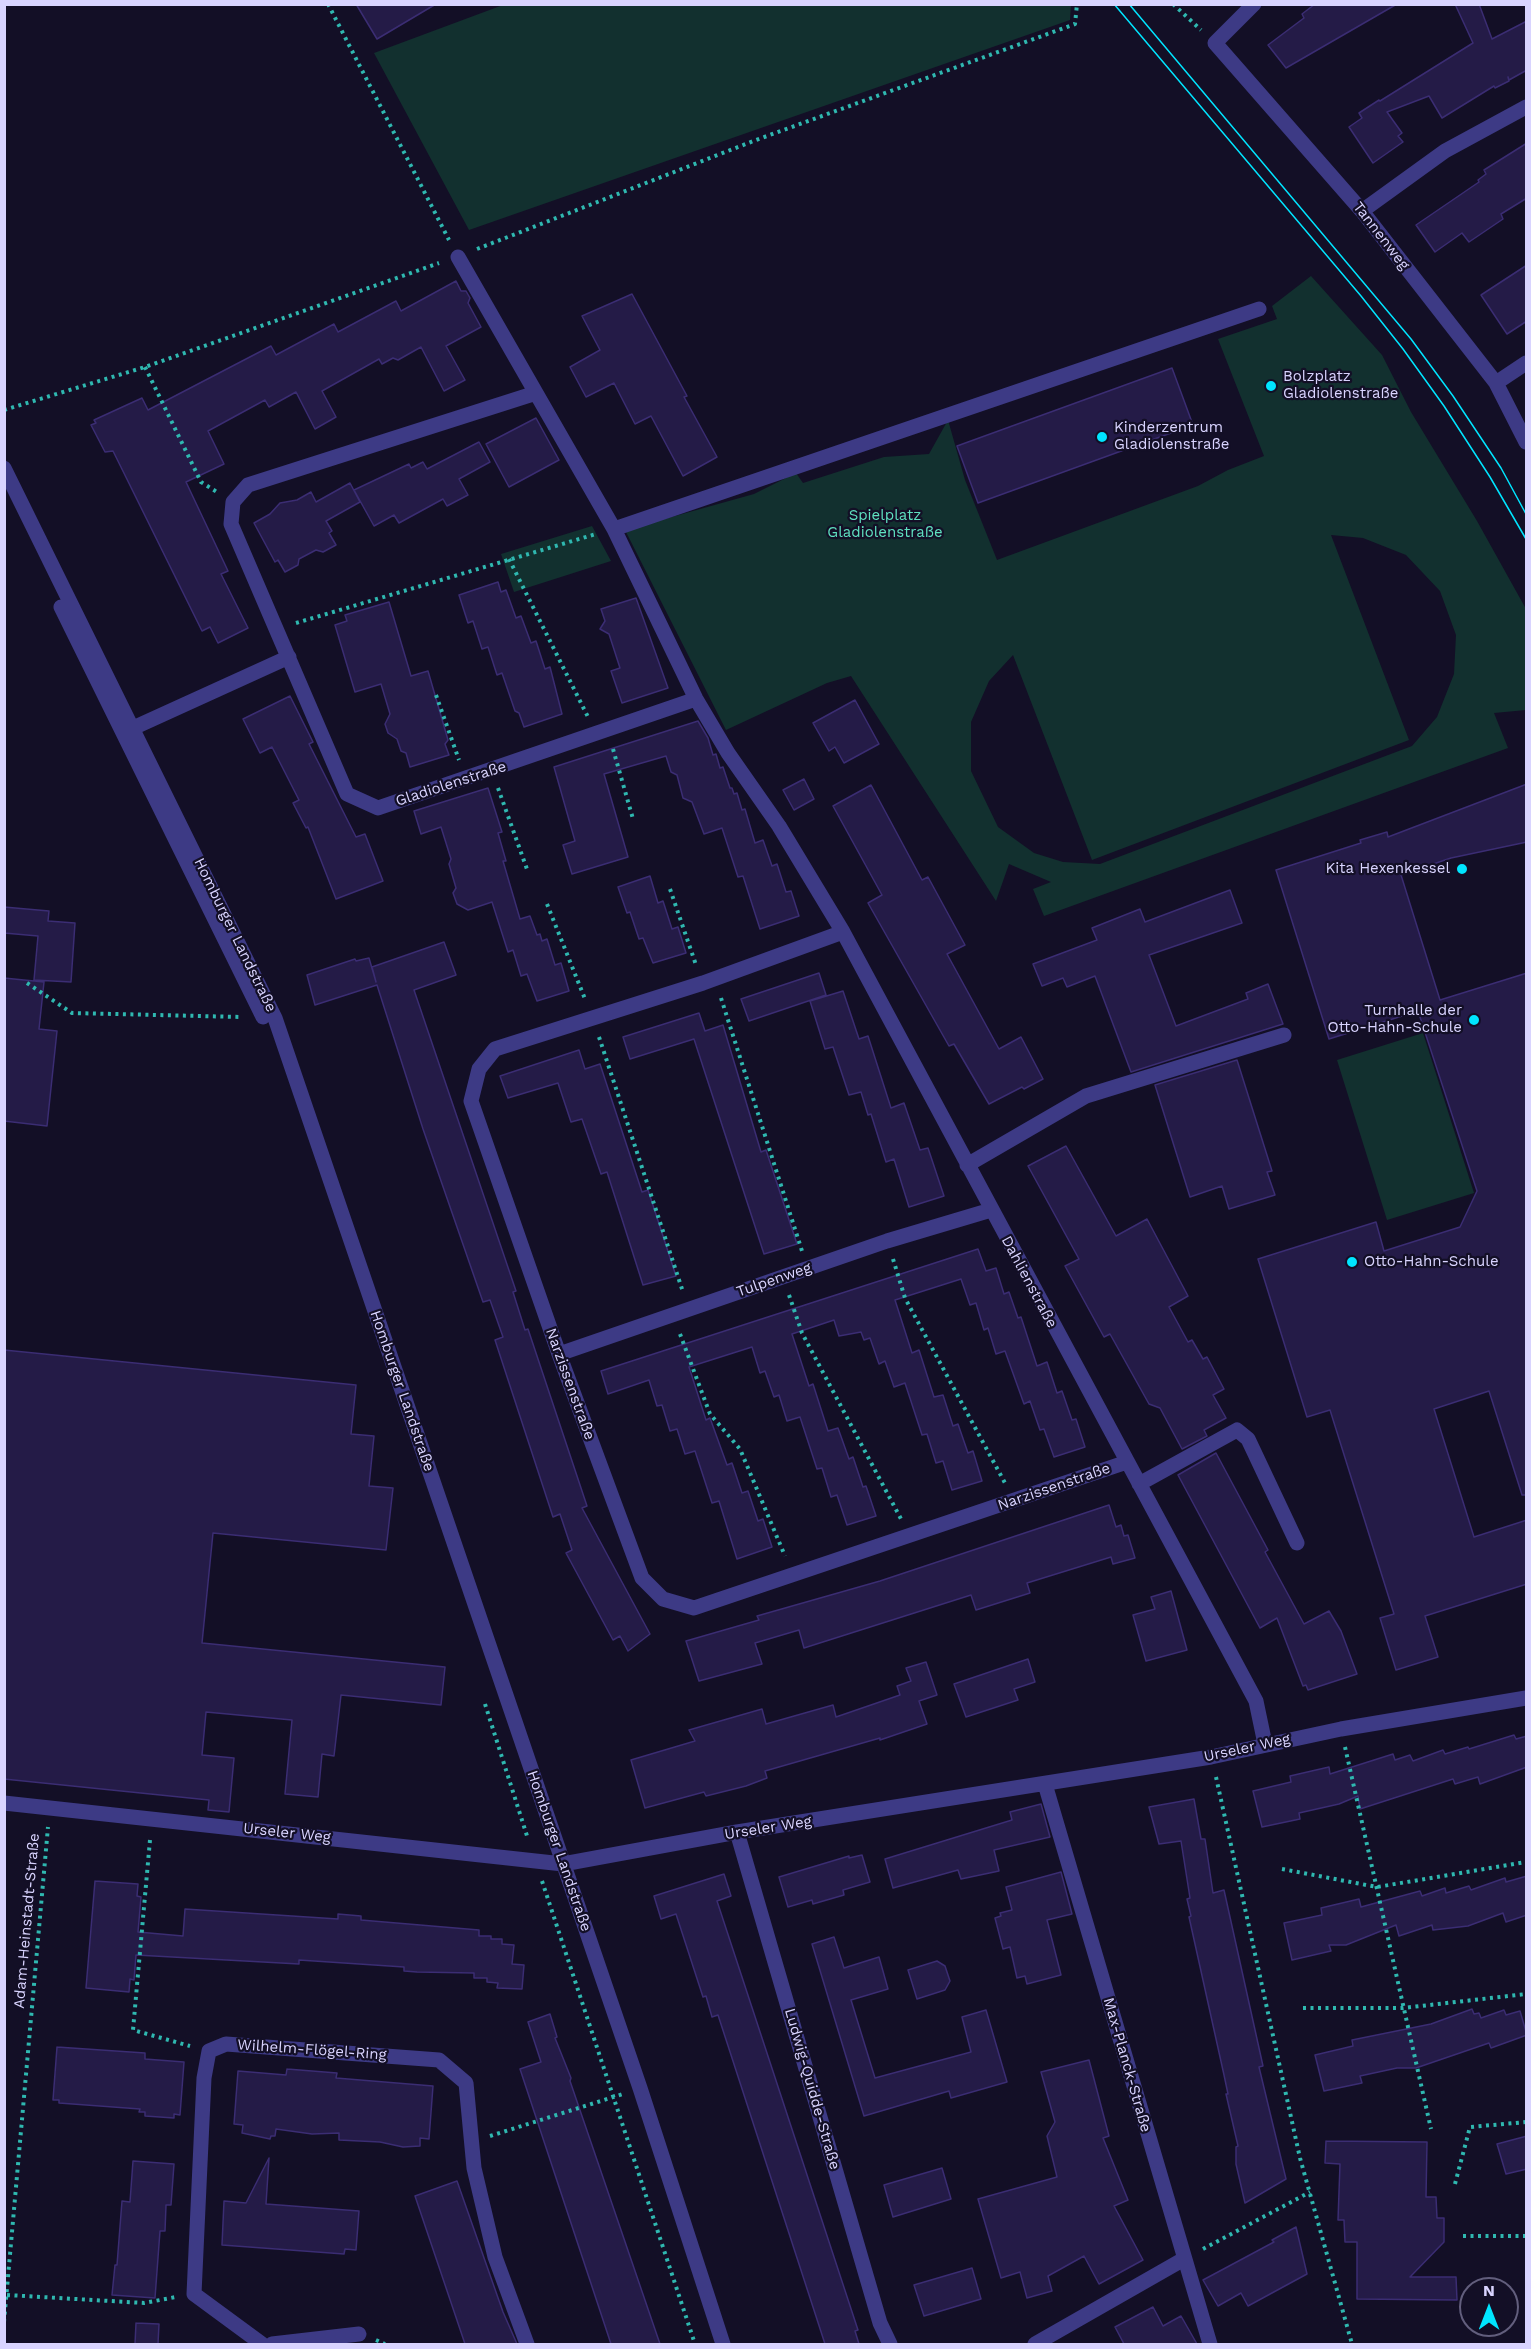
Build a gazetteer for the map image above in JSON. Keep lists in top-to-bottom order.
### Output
{
  "streets": {
    "street": [
      "Tannenweg",
      "Gladiolenstraße",
      "Homburger Landstraße",
      "Tulpenweg",
      "Dahlienstraße",
      "Narzissenstraße",
      "Urseler Weg",
      "Wilhelm-Flögel-Ring",
      "Max-Planck-Straße",
      "Ludwig-Quidde-Straße"
    ],
    "path": ["Adam-Heinstadt-Straße"]
  },
  "crossings": [
    ["Gladiolenstraße", "Dahlienstraße"],
    ["Homburger Landstraße", "Urseler Weg"],
    ["Tulpenweg", "Dahlienstraße"],
    ["Tulpenweg", "Narzissenstraße"],
    ["Dahlienstraße", "Narzissenstraße"],
    ["Dahlienstraße", "Urseler Weg"],
    ["Urseler Weg", "Adam-Heinstadt-Straße"],
    ["Urseler Weg", "Max-Planck-Straße"],
    ["Urseler Weg", "Ludwig-Quidde-Straße"]
  ],
  "parks": ["Spielplatz Gladiolenstraße"],
  "places": [
    "Bolzplatz Gladiolenstraße",
    "Kinderzentrum Gladiolenstraße",
    "Kita Hexenkessel",
    "Turnhalle der Otto-Hahn-Schule",
    "Otto-Hahn-Schule"
  ],
  "north": "top"
}
